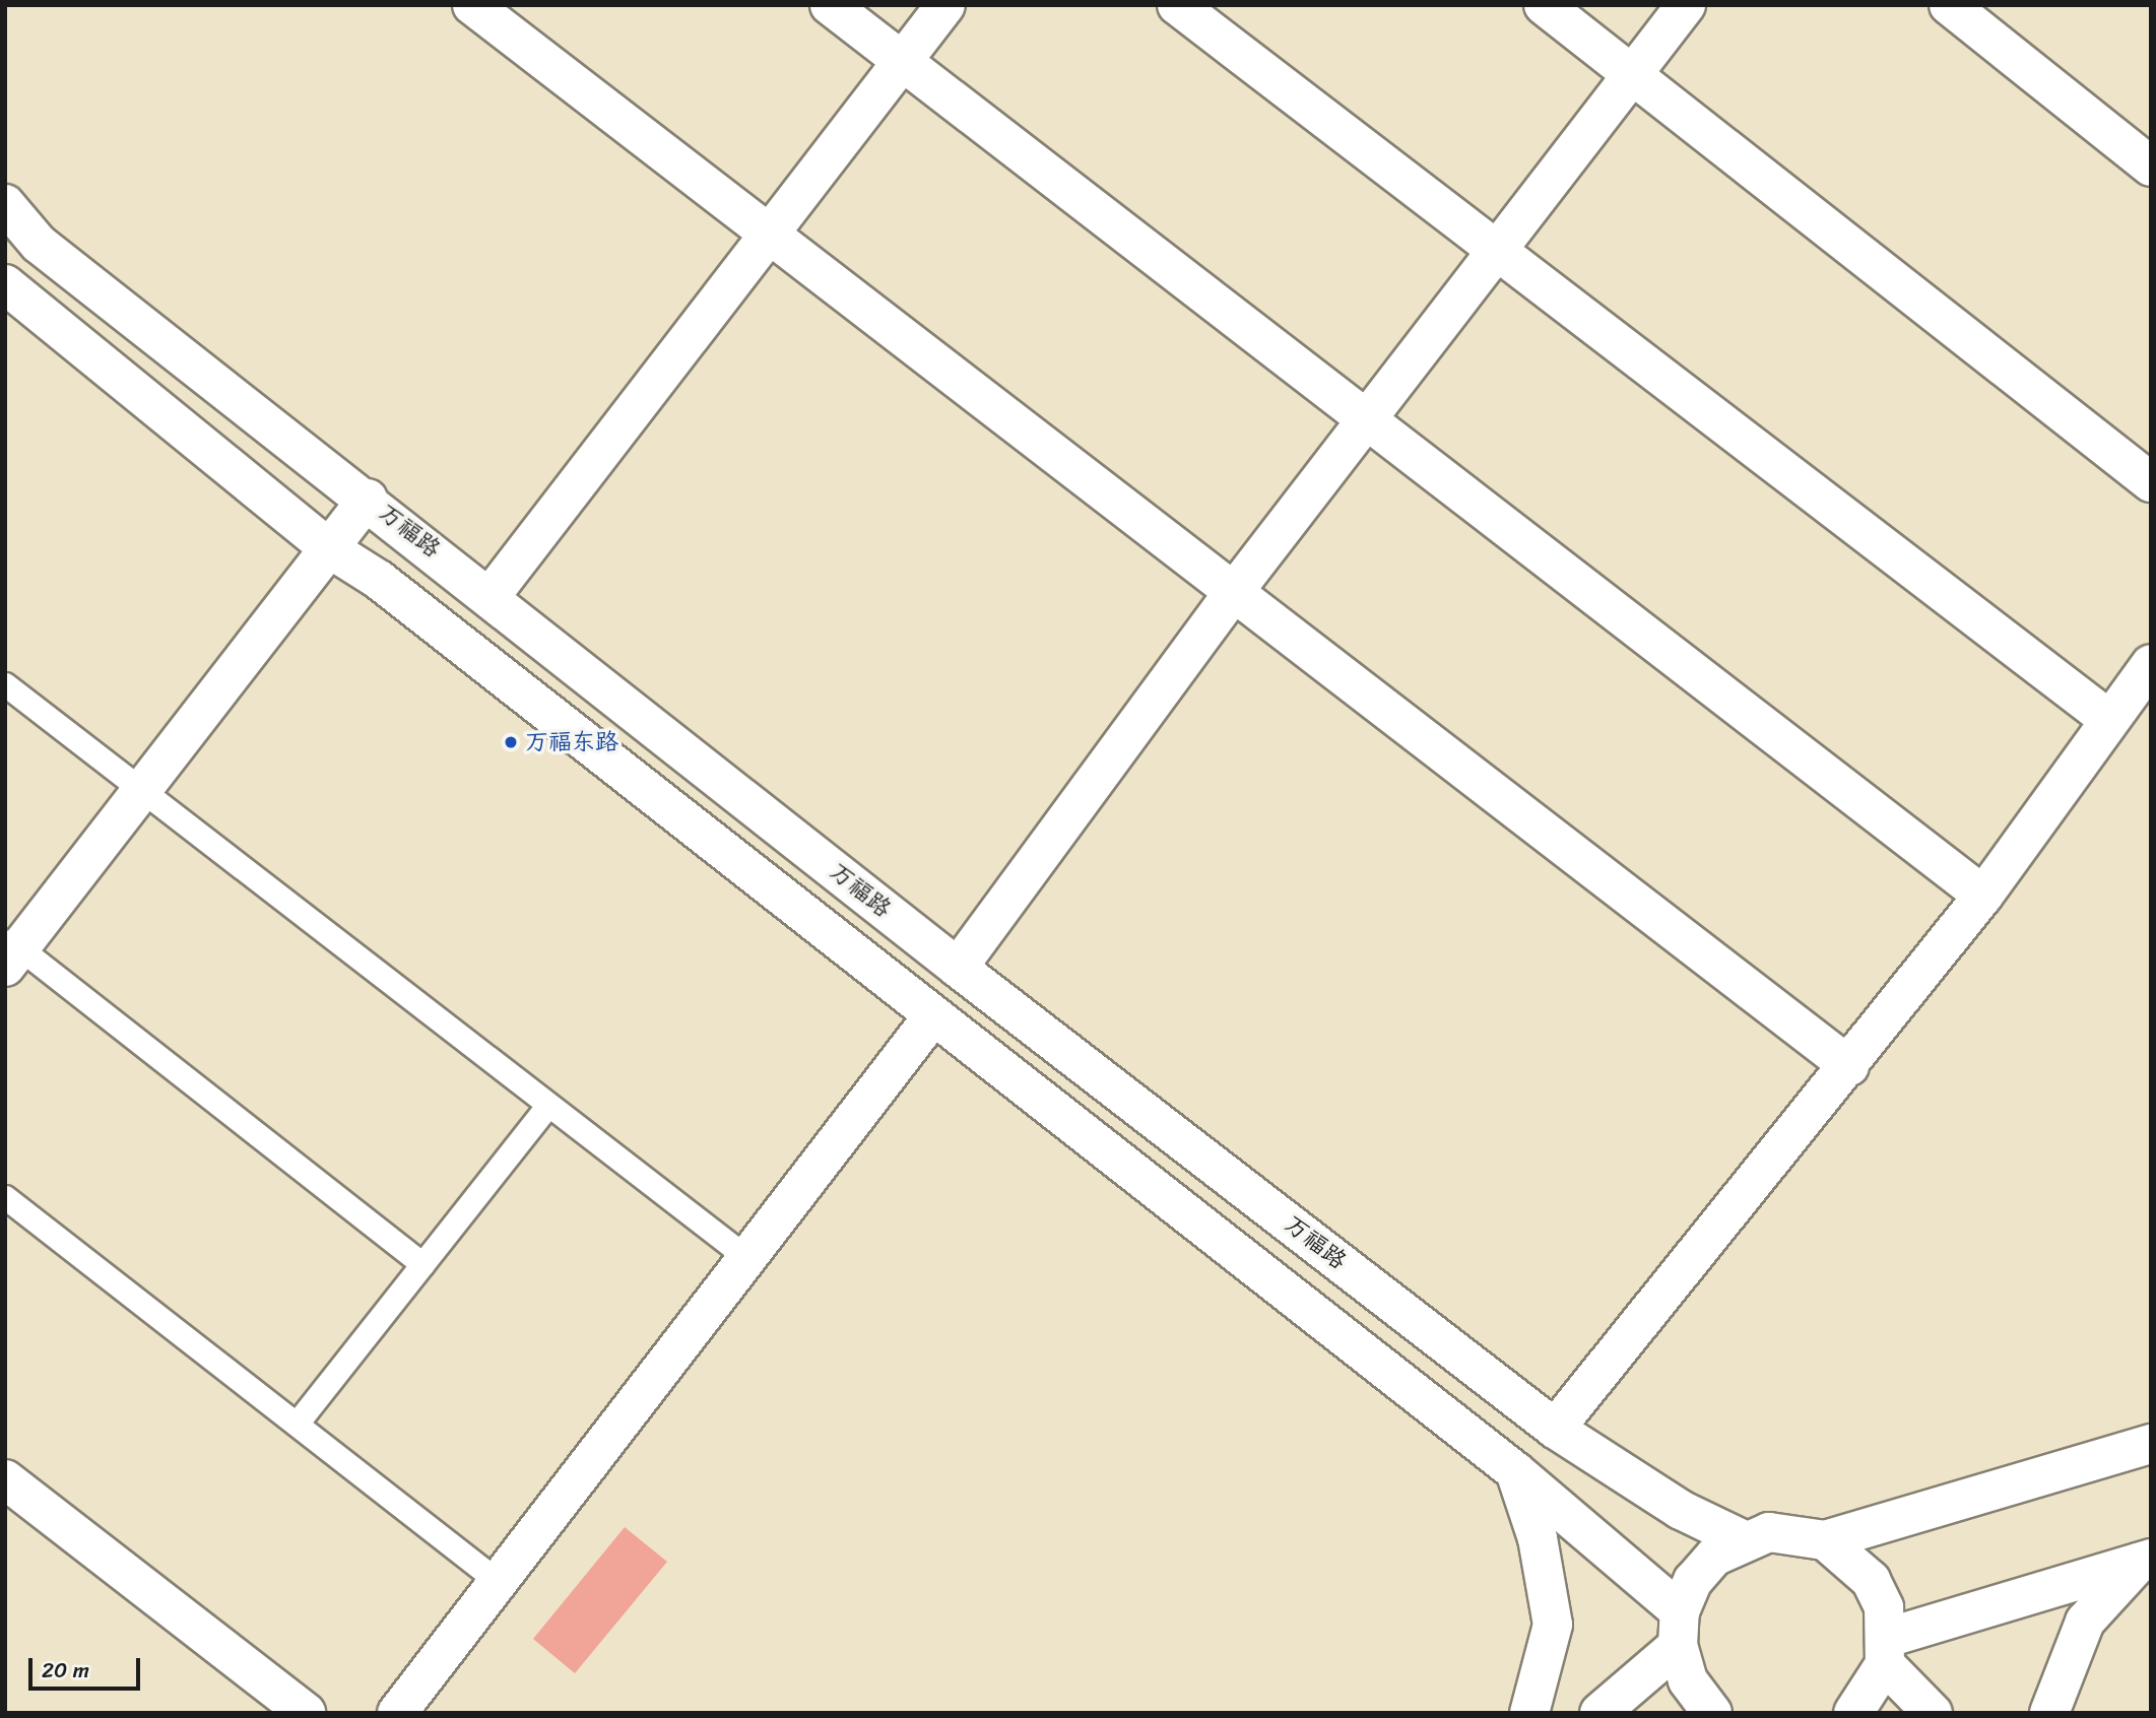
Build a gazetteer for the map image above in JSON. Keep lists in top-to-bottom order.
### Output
{
  "streets": {
    "street": ["万福路"]
  },
  "places": ["万福东路"],
  "scale_bar": "20 m"
}
